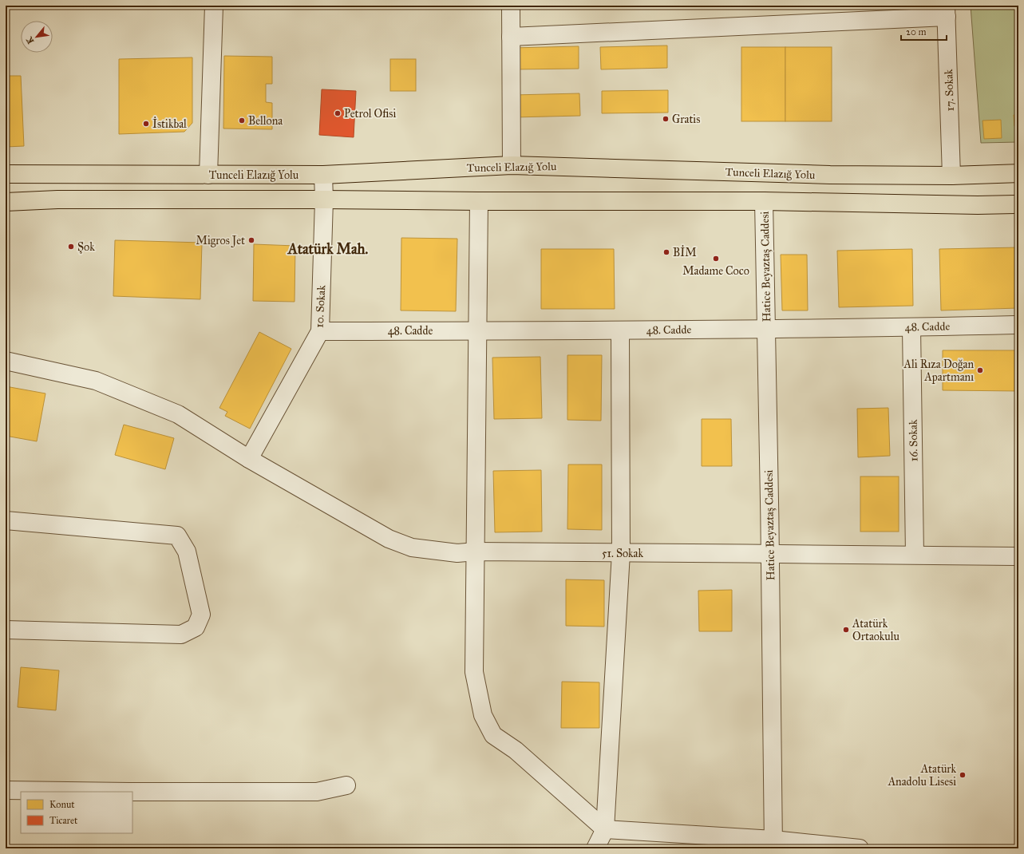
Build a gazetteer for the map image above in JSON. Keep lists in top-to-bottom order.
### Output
{
  "streets": {
    "main road": ["Tunceli Elazığ Yolu"],
    "street": [
      "17. Sokak",
      "Hatice Beyaztaş Caddesi",
      "10. Sokak",
      "48. Cadde",
      "16. Sokak",
      "51. Sokak"
    ]
  },
  "crossings": [
    ["17. Sokak", "Tunceli Elazığ Yolu"],
    ["Tunceli Elazığ Yolu", "10. Sokak"],
    ["Hatice Beyaztaş Caddesi", "48. Cadde"],
    ["Hatice Beyaztaş Caddesi", "51. Sokak"],
    ["10. Sokak", "48. Cadde"],
    ["10. Sokak", "51. Sokak"],
    ["48. Cadde", "16. Sokak"],
    ["16. Sokak", "51. Sokak"]
  ],
  "districts": ["Atatürk Mah."],
  "places": [
    "Petrol Ofisi",
    "Gratis",
    "Bellona",
    "İstikbal",
    "Migros Jet",
    "Şok",
    "BİM",
    "Madame Coco",
    "Ali Rıza Doğan Apartmanı",
    "Atatürk Ortaokulu",
    "Atatürk Anadolu Lisesi"
  ],
  "legend": ["Konut", "Ticaret"],
  "scale_bar": "20 m",
  "north": "bottom left"
}
